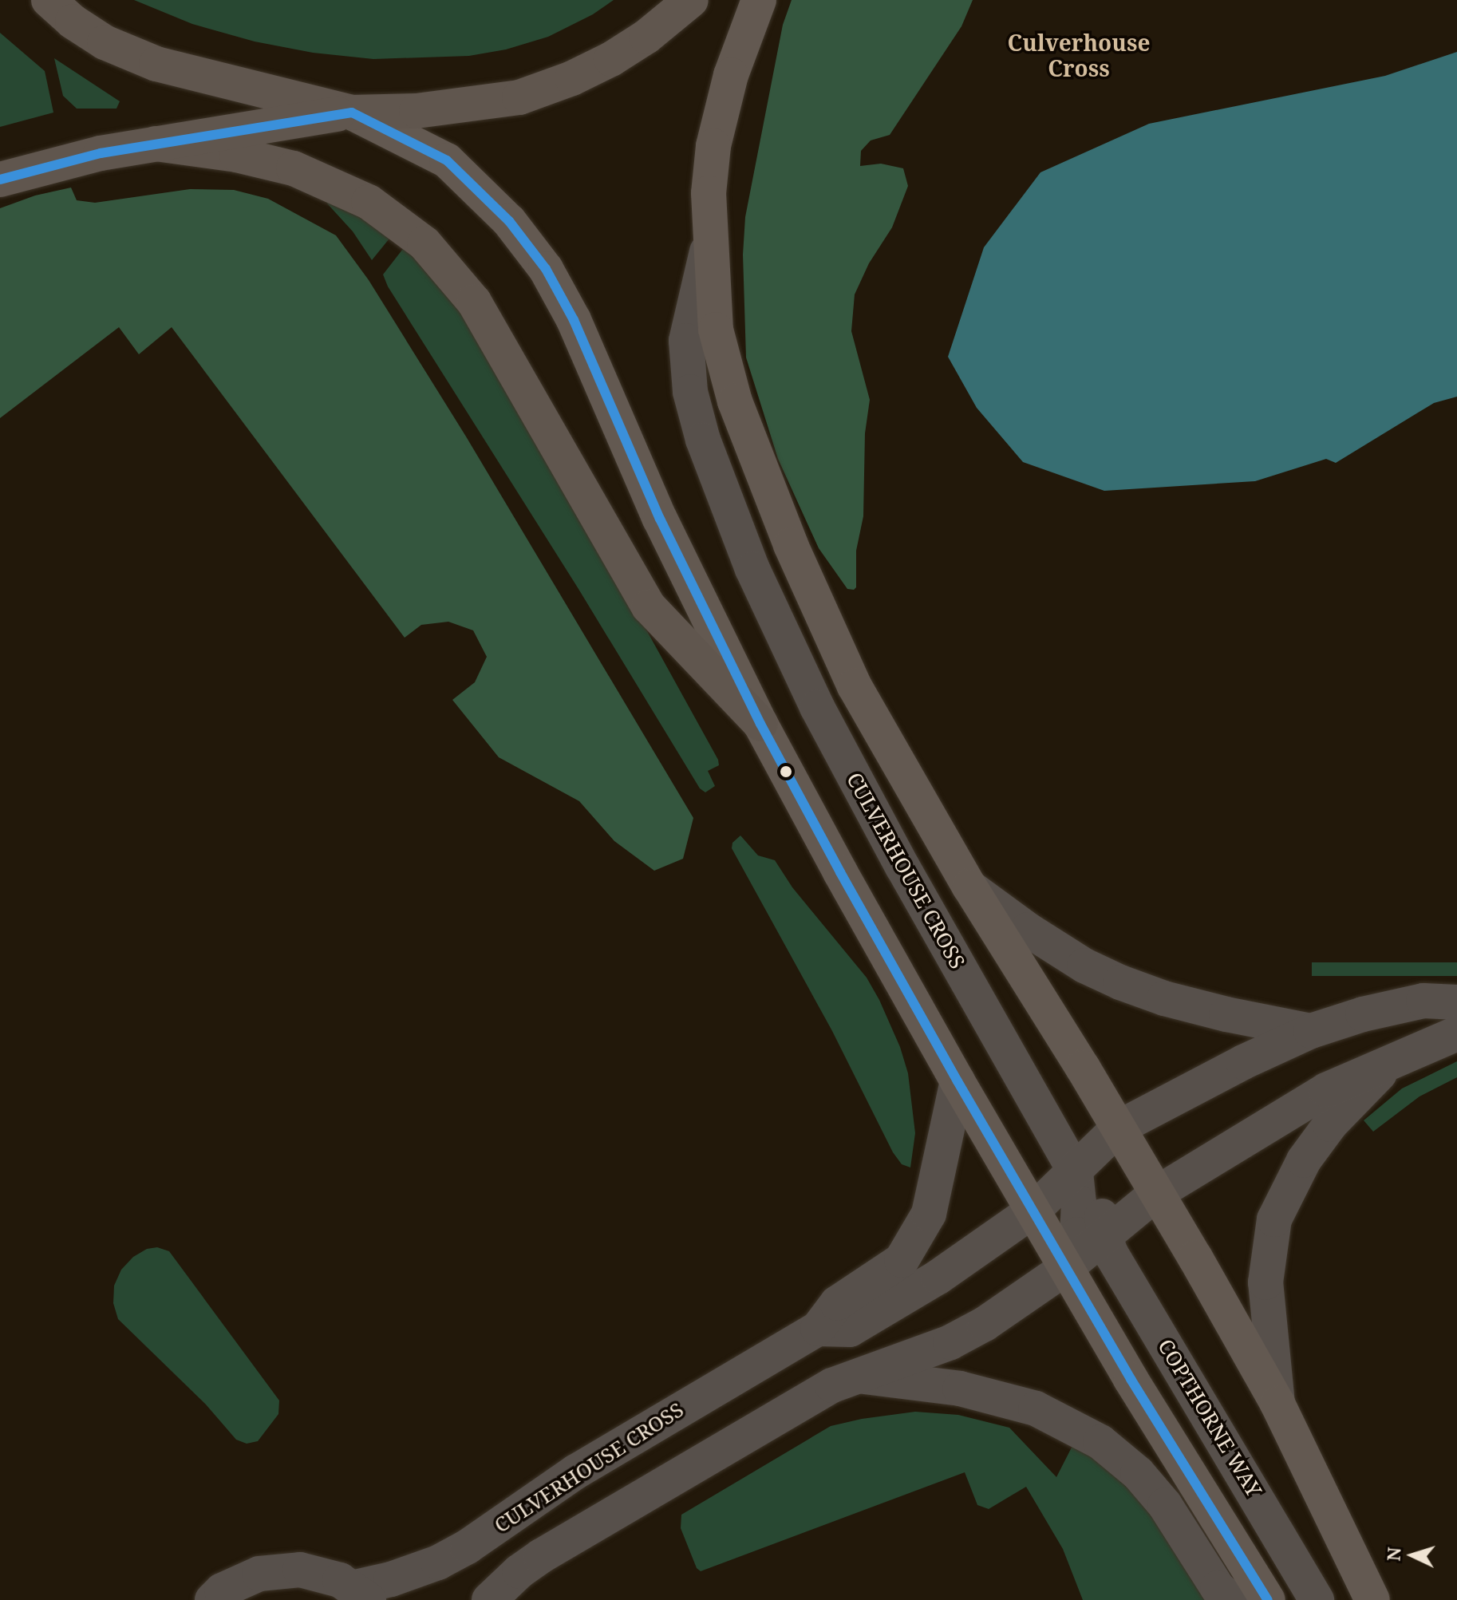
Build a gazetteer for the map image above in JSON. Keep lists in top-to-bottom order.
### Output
{
  "streets": {
    "street": ["CULVERHOUSE CROSS", "COPTHORNE WAY"]
  },
  "districts": ["Culverhouse Cross"],
  "north": "left"
}
